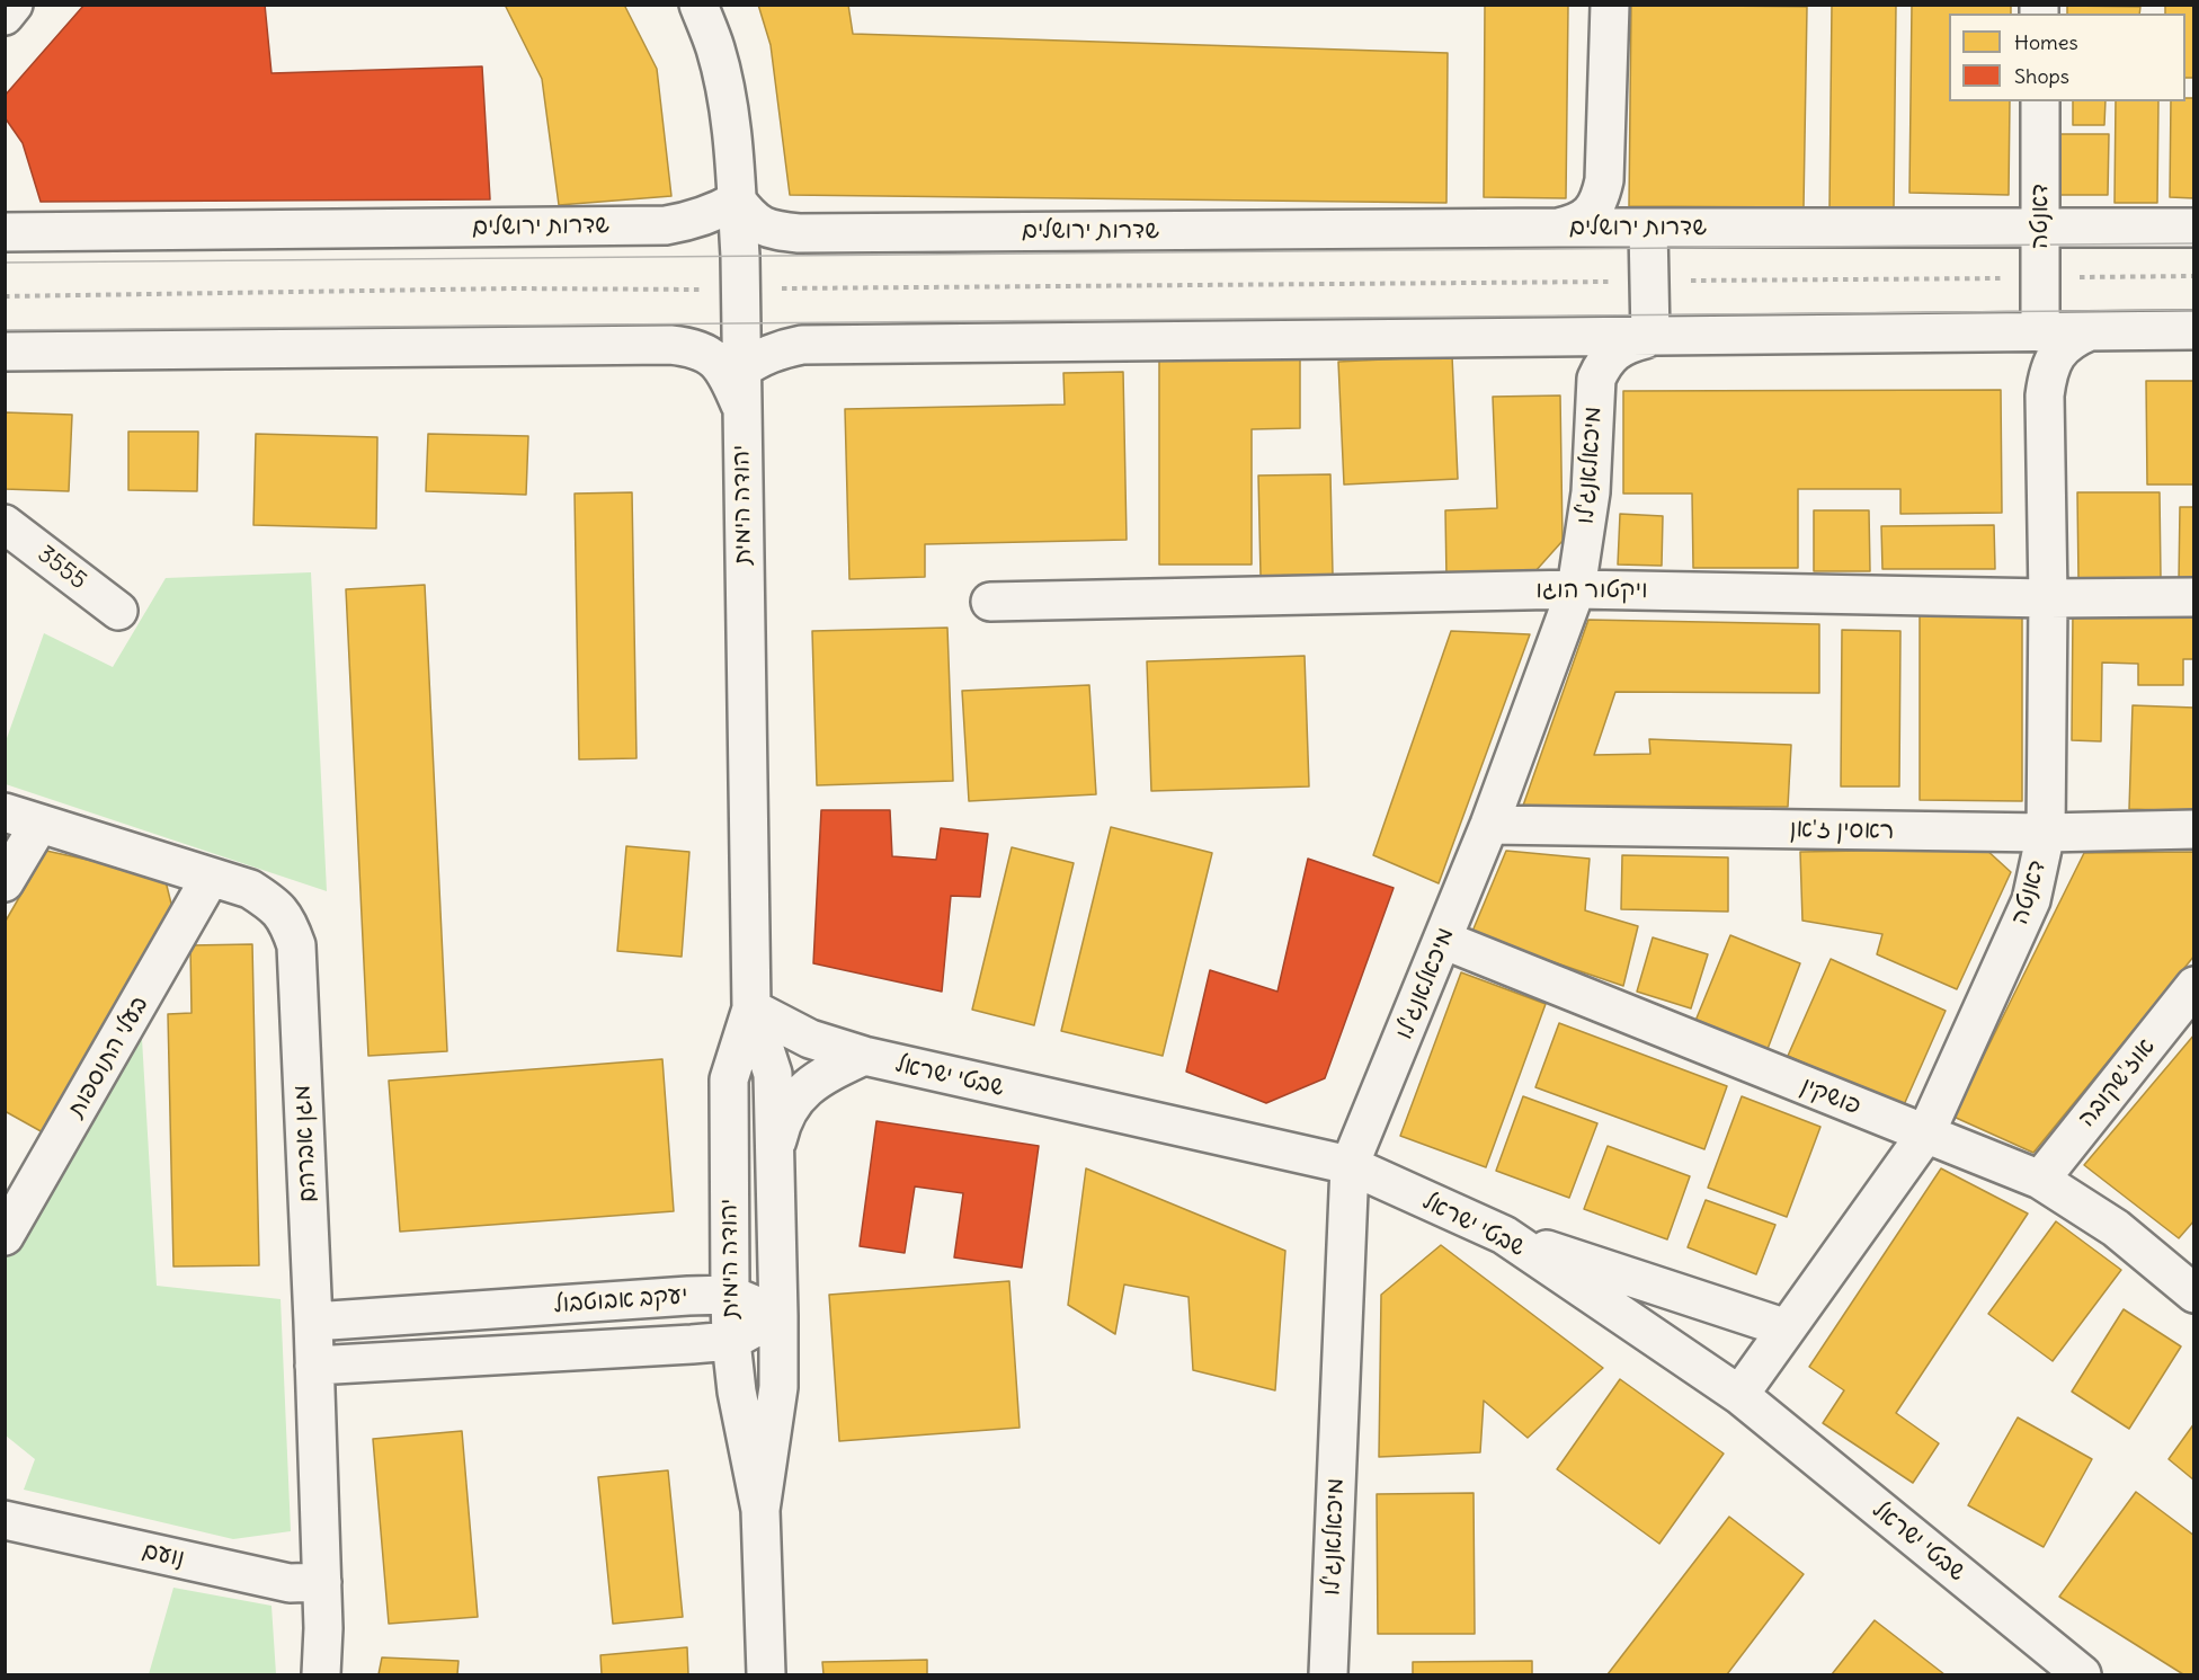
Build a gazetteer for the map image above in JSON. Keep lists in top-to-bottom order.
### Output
{
  "streets": {
    "street": [
      "דאנטה",
      "שדרות ירושלים",
      "מיכאלאנג'לו",
      "יהודה הימית",
      "3555",
      "ויקטור הוגו",
      "ראסין ז'אן",
      "בעלי התוספות",
      "שבטי ישראל",
      "אוז'שקובה",
      "פושקין",
      "מגן אברהם",
      "יעקב אבוטבול",
      "נועם"
    ]
  },
  "crossings": [
    ["דאנטה", "שדרות ירושלים"],
    ["דאנטה", "ויקטור הוגו"],
    ["דאנטה", "ראסין ז'אן"],
    ["דאנטה", "שבטי ישראל"],
    ["דאנטה", "פושקין"],
    ["שדרות ירושלים", "יהודה הימית"],
    ["מיכאלאנג'לו", "ויקטור הוגו"],
    ["מיכאלאנג'לו", "ראסין ז'אן"],
    ["מיכאלאנג'לו", "שבטי ישראל"],
    ["מיכאלאנג'לו", "פושקין"],
    ["יהודה הימית", "שבטי ישראל"],
    ["יהודה הימית", "יעקב אבוטבול"],
    ["בעלי התוספות", "מגן אברהם"],
    ["אוז'שקובה", "פושקין"],
    ["מגן אברהם", "יעקב אבוטבול"],
    ["מגן אברהם", "נועם"]
  ],
  "legend": ["Homes", "Shops"]
}
